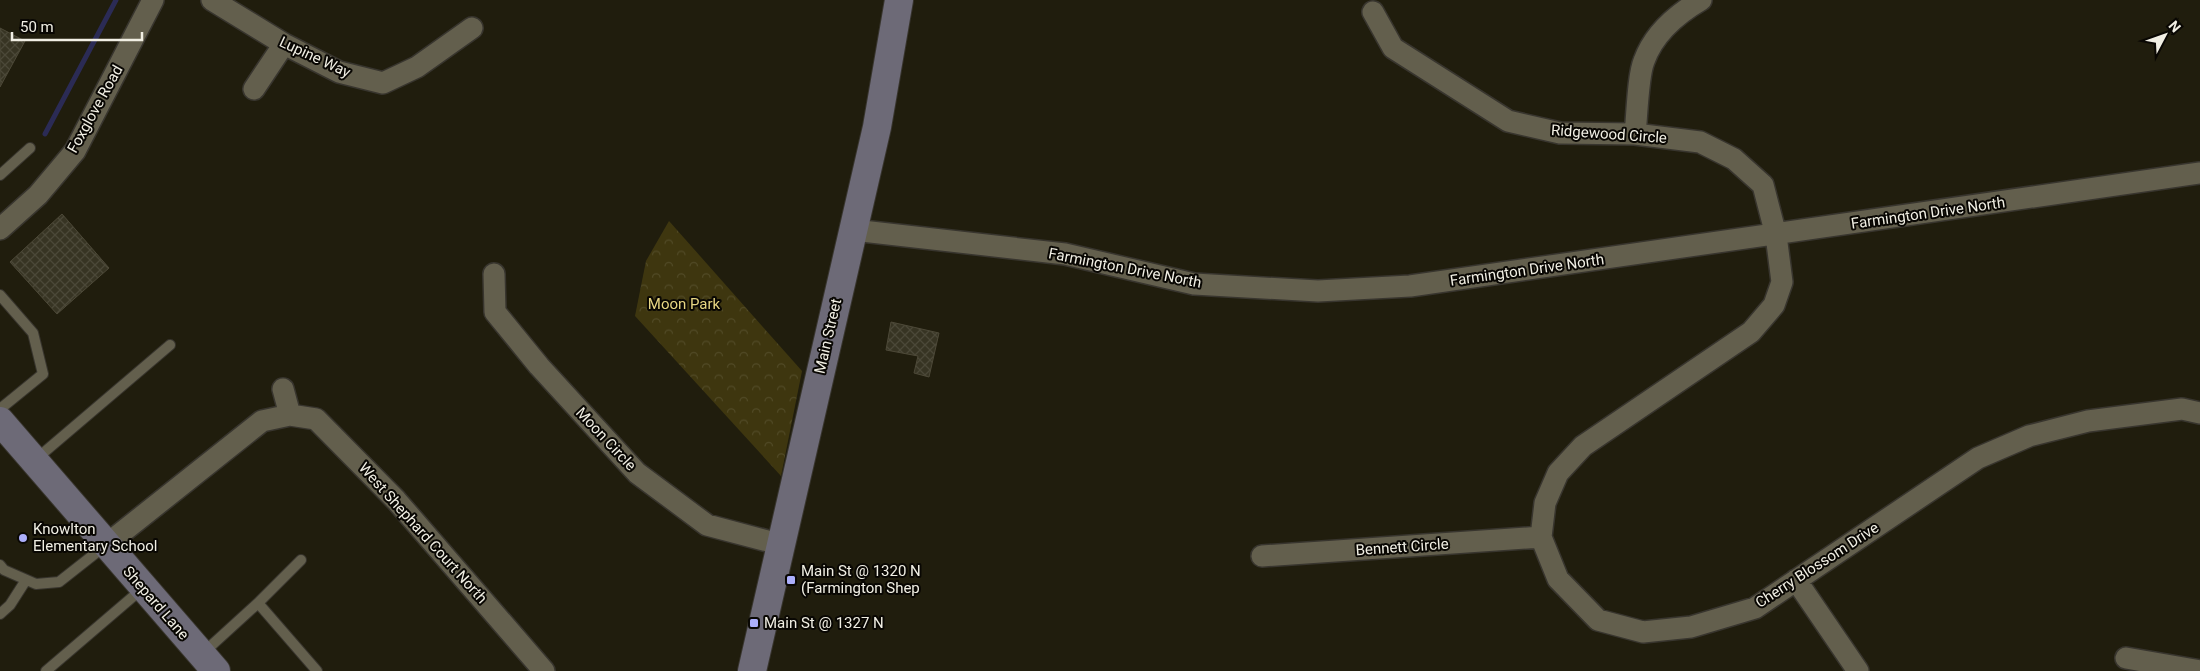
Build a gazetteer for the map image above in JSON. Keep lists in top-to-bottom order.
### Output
{
  "streets": {
    "main road": ["Main Street", "Shepard Lane"],
    "street": [
      "Lupine Way",
      "Foxglove Road",
      "Ridgewood Circle",
      "Farmington Drive North",
      "Moon Circle",
      "West Shephard Court North",
      "Bennett Circle",
      "Cherry Blossom Drive"
    ]
  },
  "crossings": [
    ["Ridgewood Circle", "Farmington Drive North"],
    ["Ridgewood Circle", "Cherry Blossom Drive"],
    ["Farmington Drive North", "Main Street"],
    ["Farmington Drive North", "Cherry Blossom Drive"],
    ["Main Street", "Moon Circle"],
    ["Bennett Circle", "Cherry Blossom Drive"]
  ],
  "parks": ["Moon Park"],
  "places": {
    "other": ["Knowlton Elementary School"],
    "transit": ["Main St @ 1320 N (Farmington Shep", "Main St @ 1327 N"]
  },
  "scale_bar": "50 m",
  "north": "top right"
}
